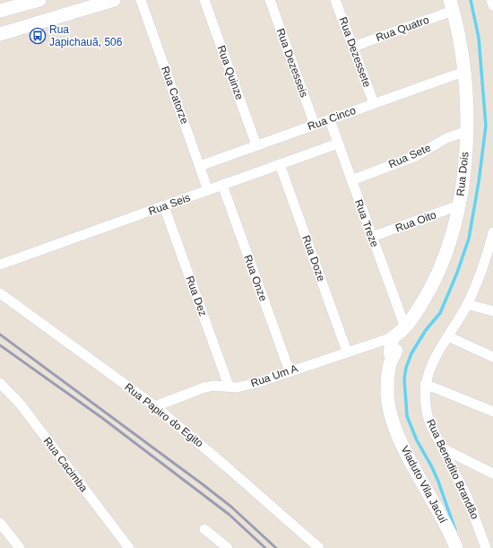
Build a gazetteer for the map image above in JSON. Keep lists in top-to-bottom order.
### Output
{
  "streets": {
    "street": [
      "Rua Quatro",
      "Rua Dezessete",
      "Rua Dezesseis",
      "Rua Quinze",
      "Rua Catorze",
      "Rua Cinco",
      "Rua Sete",
      "Rua Dois",
      "Rua Seis",
      "Rua Oito",
      "Rua Treze",
      "Rua Doze",
      "Rua Onze",
      "Rua Dez",
      "Rua Um A",
      "Rua Papiro do Egito",
      "Rua Cacimba",
      "Rua Benedito Brandão",
      "Viaduto Vila Jacuí"
    ]
  },
  "crossings": [
    ["Rua Quatro", "Rua Dezessete"],
    ["Rua Quatro", "Rua Dois"],
    ["Rua Dezessete", "Rua Cinco"],
    ["Rua Dezesseis", "Rua Cinco"],
    ["Rua Quinze", "Rua Cinco"],
    ["Rua Catorze", "Rua Cinco"],
    ["Rua Catorze", "Rua Seis"],
    ["Rua Cinco", "Rua Dois"],
    ["Rua Cinco", "Rua Treze"],
    ["Rua Sete", "Rua Dois"],
    ["Rua Sete", "Rua Treze"],
    ["Rua Dois", "Rua Oito"],
    ["Rua Dois", "Rua Treze"],
    ["Rua Dois", "Rua Um A"],
    ["Rua Dois", "Viaduto Vila Jacuí"],
    ["Rua Seis", "Rua Treze"],
    ["Rua Seis", "Rua Doze"],
    ["Rua Seis", "Rua Onze"],
    ["Rua Seis", "Rua Dez"],
    ["Rua Oito", "Rua Treze"],
    ["Rua Treze", "Rua Um A"],
    ["Rua Doze", "Rua Um A"],
    ["Rua Onze", "Rua Um A"],
    ["Rua Dez", "Rua Um A"],
    ["Rua Um A", "Rua Papiro do Egito"]
  ],
  "places": {
    "bus stop": ["Rua Japichauã, 506"]
  }
}
